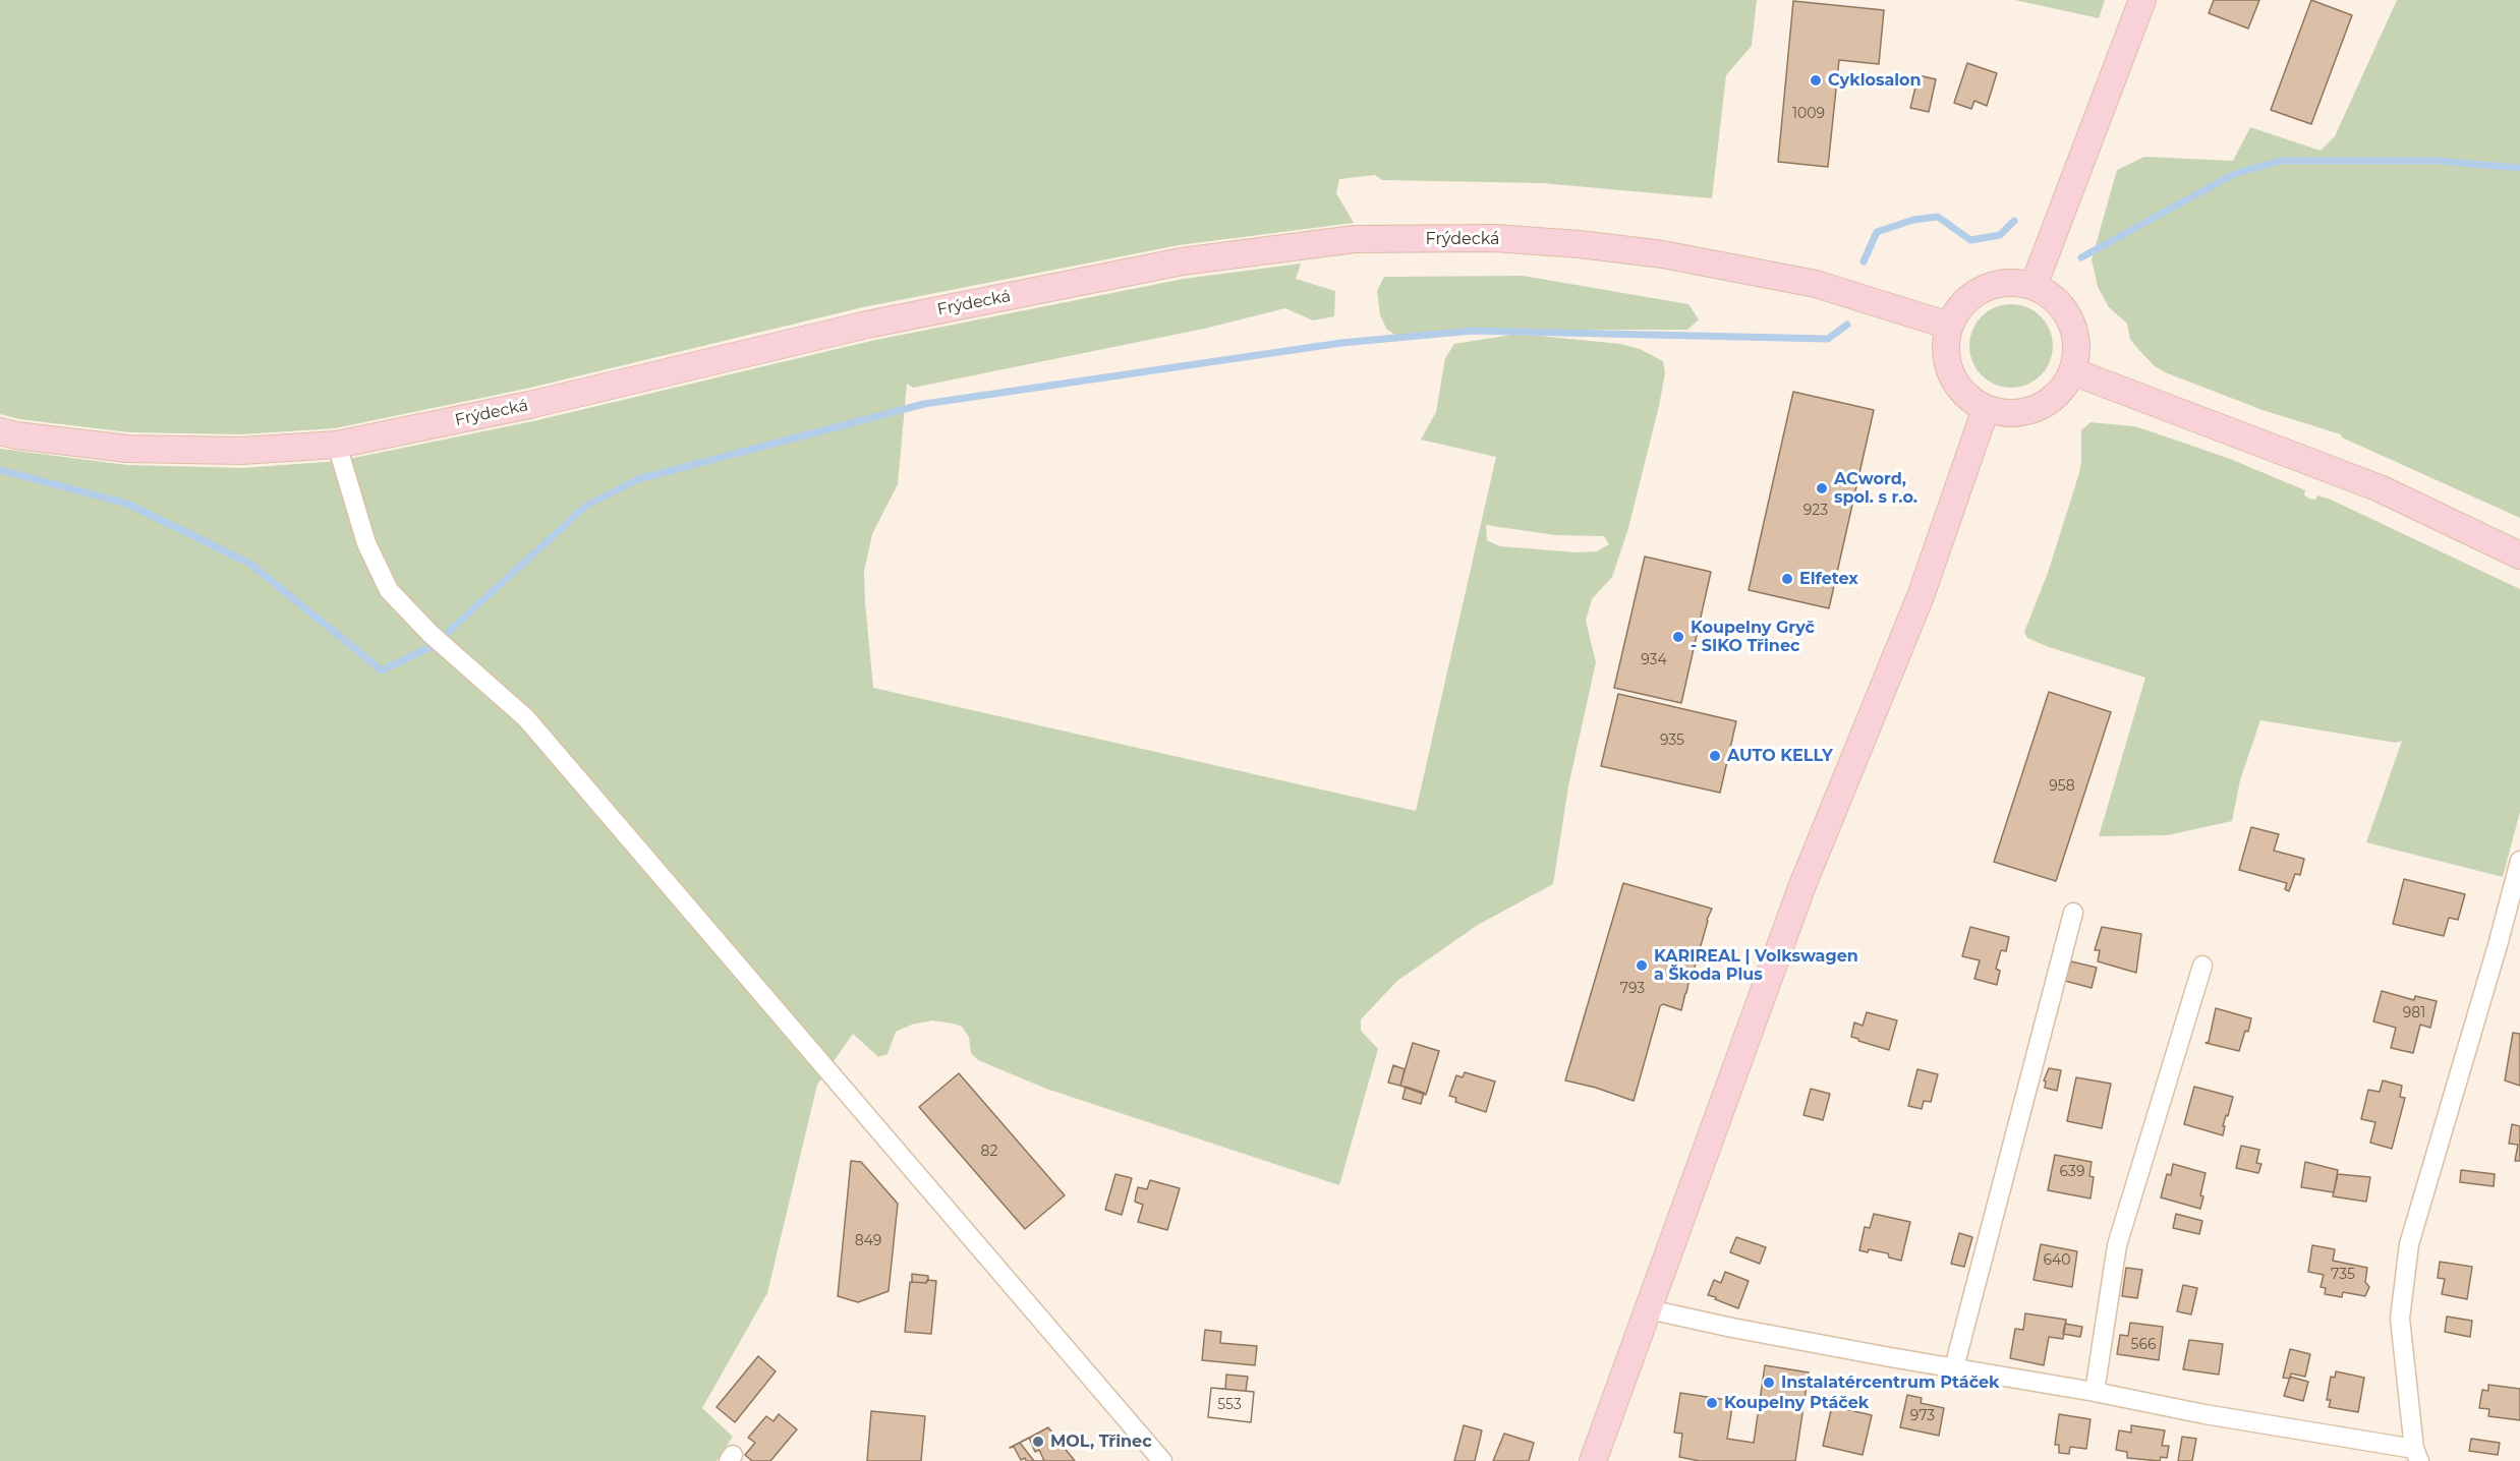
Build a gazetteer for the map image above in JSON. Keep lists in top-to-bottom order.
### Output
{
  "streets": {
    "main road": ["Frýdecká"]
  },
  "places": [
    "Cyklosalon",
    "ACword, spol. s r.o.",
    "Elfetex",
    "Koupelny Gryč - SIKO Třinec",
    "AUTO KELLY",
    "KARIREAL | Volkswagen a Škoda Plus",
    "Instalatércentrum Ptáček",
    "Koupelny Ptáček",
    "MOL, Třinec"
  ],
  "house_numbers": [
    "1009",
    "923",
    "934",
    "935",
    "958",
    "793",
    "981",
    "82",
    "639",
    "849",
    "640",
    "735",
    "566",
    "553",
    "973"
  ]
}
